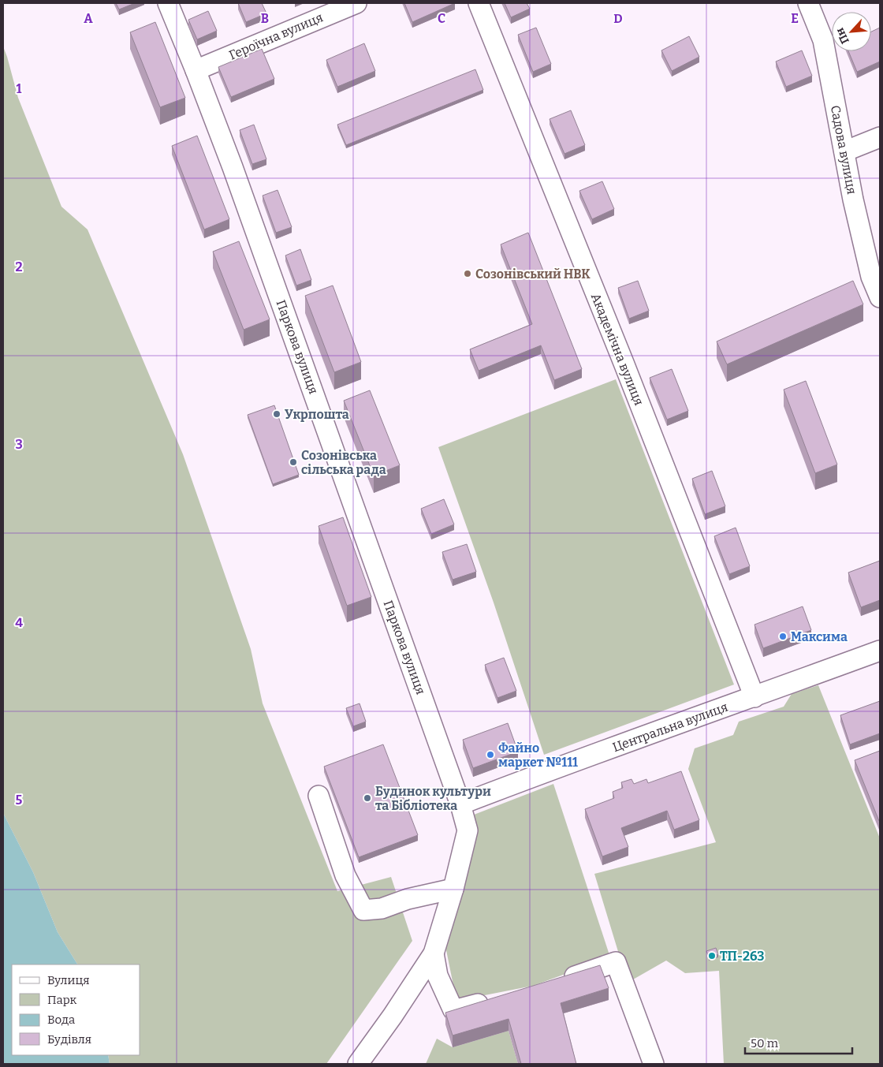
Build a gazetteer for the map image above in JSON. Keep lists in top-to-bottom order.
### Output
{
  "streets": {
    "street": [
      "Героїчна вулиця",
      "Садова вулиця",
      "Паркова вулиця",
      "Академічна вулиця",
      "Центральна вулиця"
    ]
  },
  "crossings": [
    ["Героїчна вулиця", "Паркова вулиця"],
    ["Паркова вулиця", "Центральна вулиця"],
    ["Академічна вулиця", "Центральна вулиця"]
  ],
  "places": [
    "Созонівський НВК",
    "Укрпошта",
    "Созонівська сільська рада",
    "Максима",
    "Файно маркет №111",
    "Будинок культури та Бібліотека",
    "ТП-263"
  ],
  "legend": [
    "Вулиця",
    "Парк",
    "Вода",
    "Будівля"
  ],
  "scale_bar": "50 m",
  "north": "bottom left",
  "grid": {
    "columns": [
      "A",
      "B",
      "C",
      "D",
      "E"
    ],
    "rows": [
      "1",
      "2",
      "3",
      "4",
      "5"
    ]
  }
}
